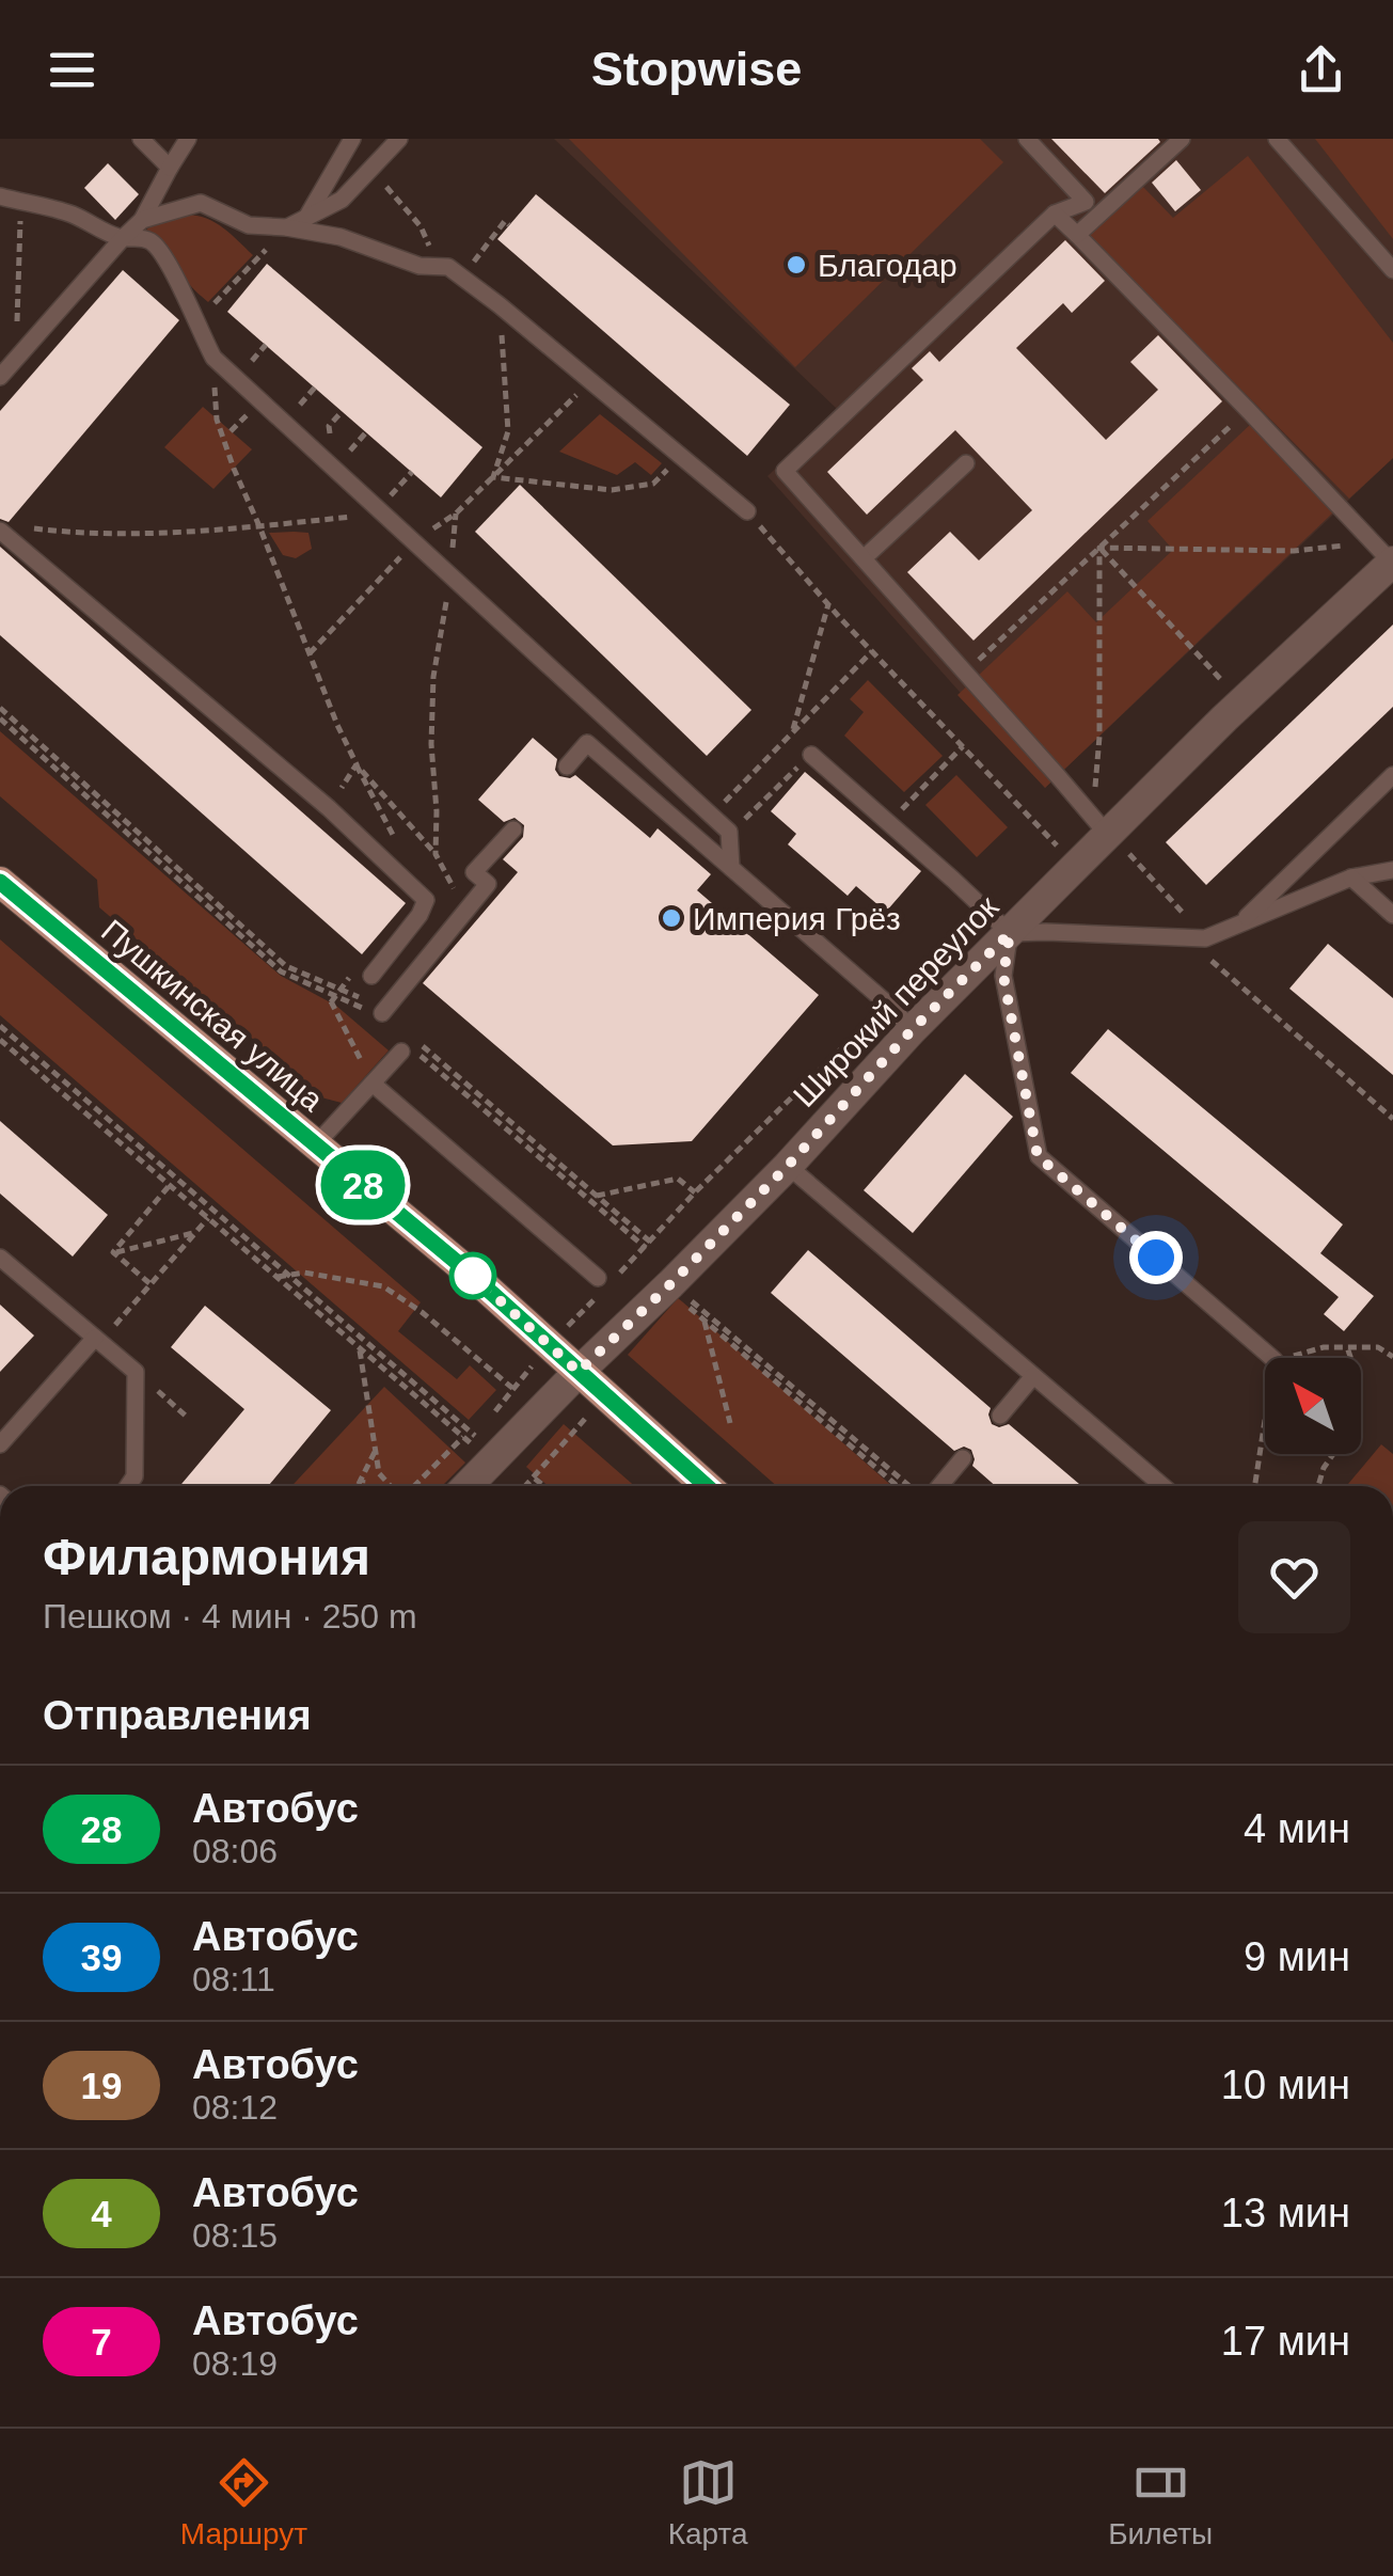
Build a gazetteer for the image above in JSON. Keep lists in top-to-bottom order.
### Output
{
  "streets": {
    "main road": ["Пушкинская улица"],
    "street": ["Широкий переулок"]
  },
  "crossings": [
    ["Широкий переулок", "Пушкинская улица"]
  ],
  "places": ["Благодар", "Империя Грёз"],
  "lines": ["bus line 28"],
  "north": "top left",
  "page": {
    "header": "Stopwise",
    "on_map": "28",
    "heading": [
      ["Филармония", "Пешком · 4 мин · 250 m"],
      "Отправления"
    ],
    "list": [
      {
        "mark": "28",
        "name": "Автобус",
        "note": "08:06",
        "value": "4 мин"
      },
      {
        "mark": "39",
        "name": "Автобус",
        "note": "08:11",
        "value": "9 мин"
      },
      {
        "mark": "19",
        "name": "Автобус",
        "note": "08:12",
        "value": "10 мин"
      },
      {
        "mark": "4",
        "name": "Автобус",
        "note": "08:15",
        "value": "13 мин"
      },
      {
        "mark": "7",
        "name": "Автобус",
        "note": "08:19",
        "value": "17 мин"
      }
    ],
    "tabs": ["Маршрут", "Карта", "Билеты"]
  }
}
